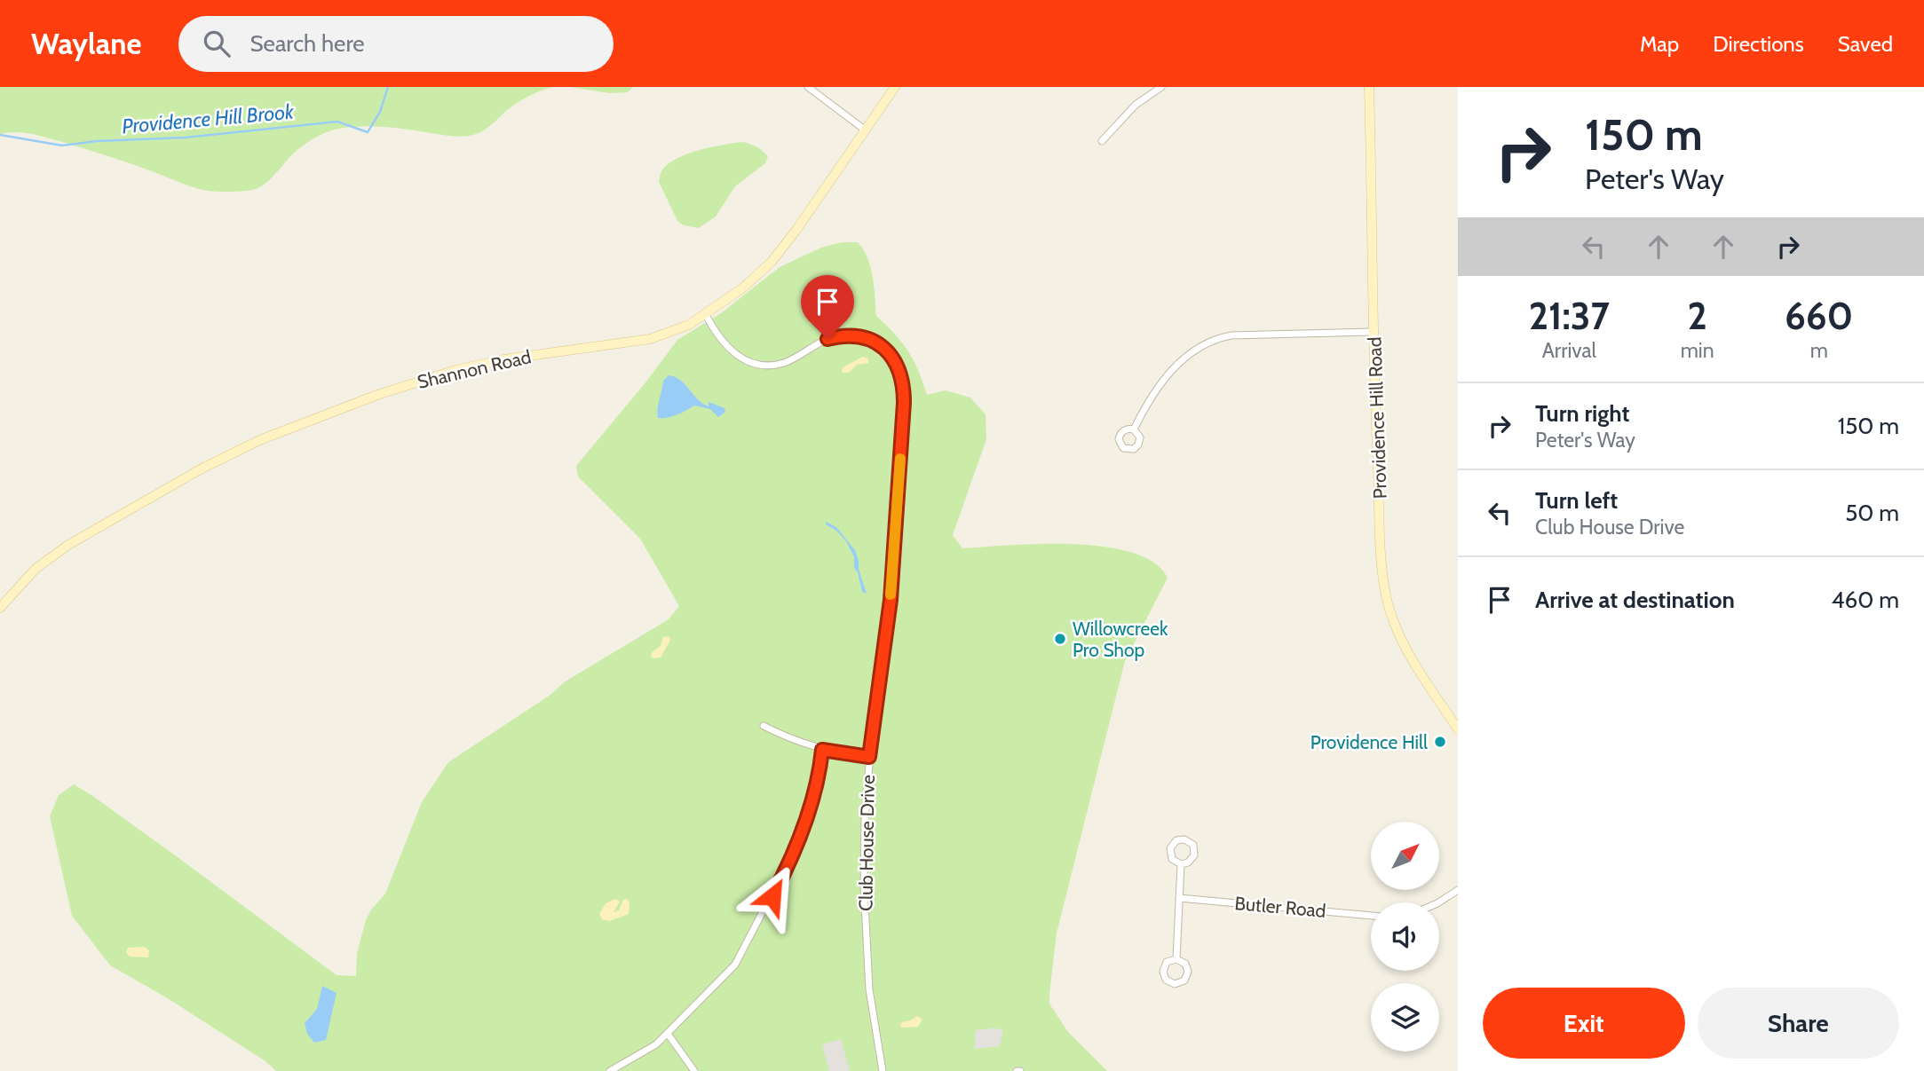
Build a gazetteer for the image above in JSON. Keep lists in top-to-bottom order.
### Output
{
  "streets": {
    "street": [
      "Shannon Road",
      "Providence Hill Road",
      "Club House Drive",
      "Butler Road"
    ]
  },
  "crossings": [
    ["Shannon Road", "Club House Drive"]
  ],
  "water": ["Providence Hill Brook"],
  "places": ["Willowcreek Pro Shop", "Providence Hill"],
  "north": "top right",
  "page": {
    "header": "Waylane",
    "search": "Search here",
    "nav": ["Map", "Directions", "Saved"],
    "turn": ["150 m", "Peter's Way"],
    "eta": [
      "21:37",
      "Arrival",
      "2",
      "min",
      "660",
      "m"
    ],
    "list": [
      {
        "name": "Turn right",
        "note": "Peter's Way",
        "value": "150 m"
      },
      {
        "name": "Turn left",
        "note": "Club House Drive",
        "value": "50 m"
      },
      {
        "name": "Arrive at destination",
        "value": "460 m"
      }
    ],
    "buttons": ["Exit", "Share"]
  }
}
